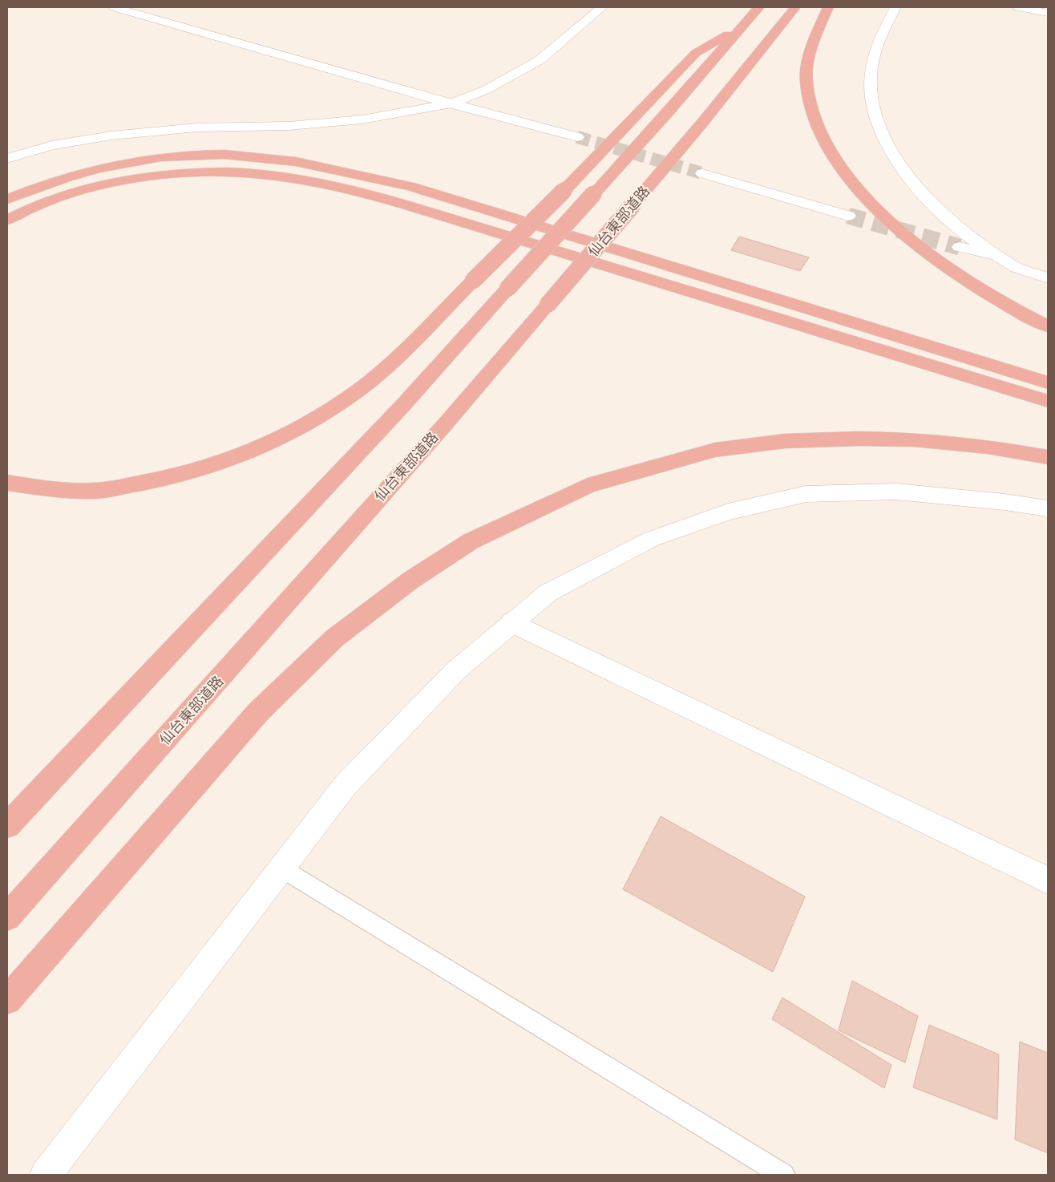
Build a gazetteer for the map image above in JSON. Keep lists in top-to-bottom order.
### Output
{
  "streets": {
    "highway": ["仙台東部道路"]
  }
}
